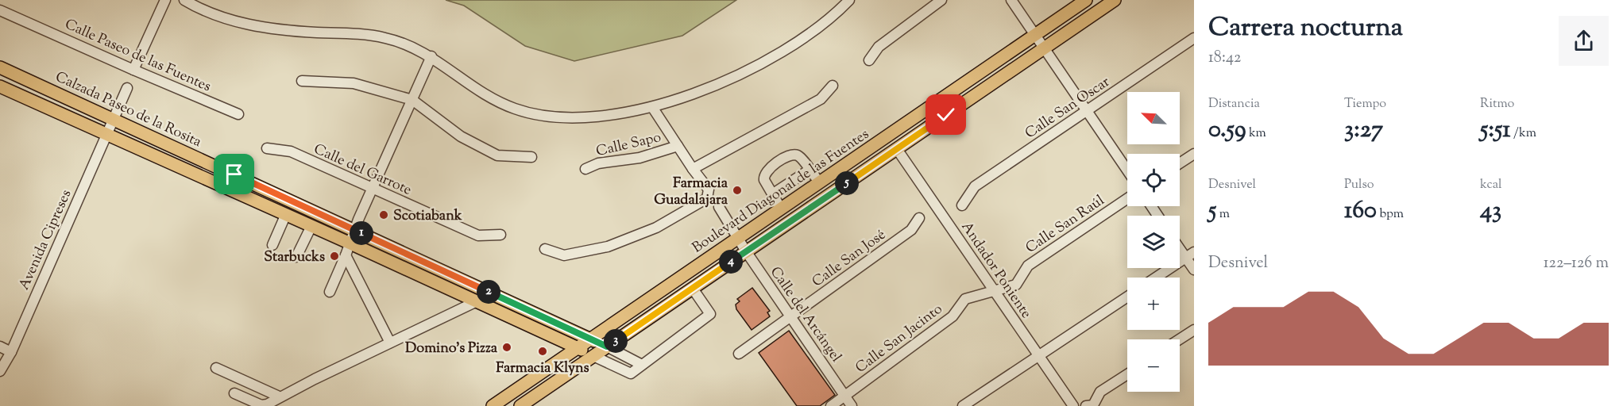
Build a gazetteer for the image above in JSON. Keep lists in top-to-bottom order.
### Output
{
  "streets": {
    "main road": ["Calzada Paseo de la Rosita", "Boulevard Diagonal de las Fuentes"],
    "street": [
      "Calle Paseo de las Fuentes",
      "Calle San Oscar",
      "Calle Sapo",
      "Calle del Garrote",
      "Calle San Raúl",
      "Avenida Cipreses",
      "Calle San José",
      "Andador Poniente",
      "Calle del Arcángel",
      "Calle San Jacinto"
    ]
  },
  "crossings": [
    ["Calzada Paseo de la Rosita", "Boulevard Diagonal de las Fuentes"],
    ["Calzada Paseo de la Rosita", "Avenida Cipreses"],
    ["Boulevard Diagonal de las Fuentes", "Calle del Arcángel"],
    ["Calle San Raúl", "Andador Poniente"],
    ["Calle San Raúl", "Calle San Jacinto"],
    ["Calle San José", "Calle del Arcángel"],
    ["Andador Poniente", "Calle San Jacinto"],
    ["Calle del Arcángel", "Calle San Jacinto"]
  ],
  "places": [
    "Farmacia Guadalajara",
    "Scotiabank",
    "Starbucks",
    "Domino's Pizza",
    "Farmacia Klyns"
  ],
  "north": "top left",
  "page": {
    "heading": ["Carrera nocturna", "18:42"],
    "stats": [
      ["Distancia", "0.59 km"],
      ["Tiempo", "3:27"],
      ["Ritmo", "5:51 /km"],
      ["Desnivel", "5 m"],
      ["Pulso", "160 bpm"],
      ["kcal", "43"]
    ],
    "map_buttons": ["+", "−"],
    "pins": [
      "5",
      "1",
      "4",
      "2",
      "3"
    ],
    "chart": ["Desnivel", "122–126 m"]
  }
}
